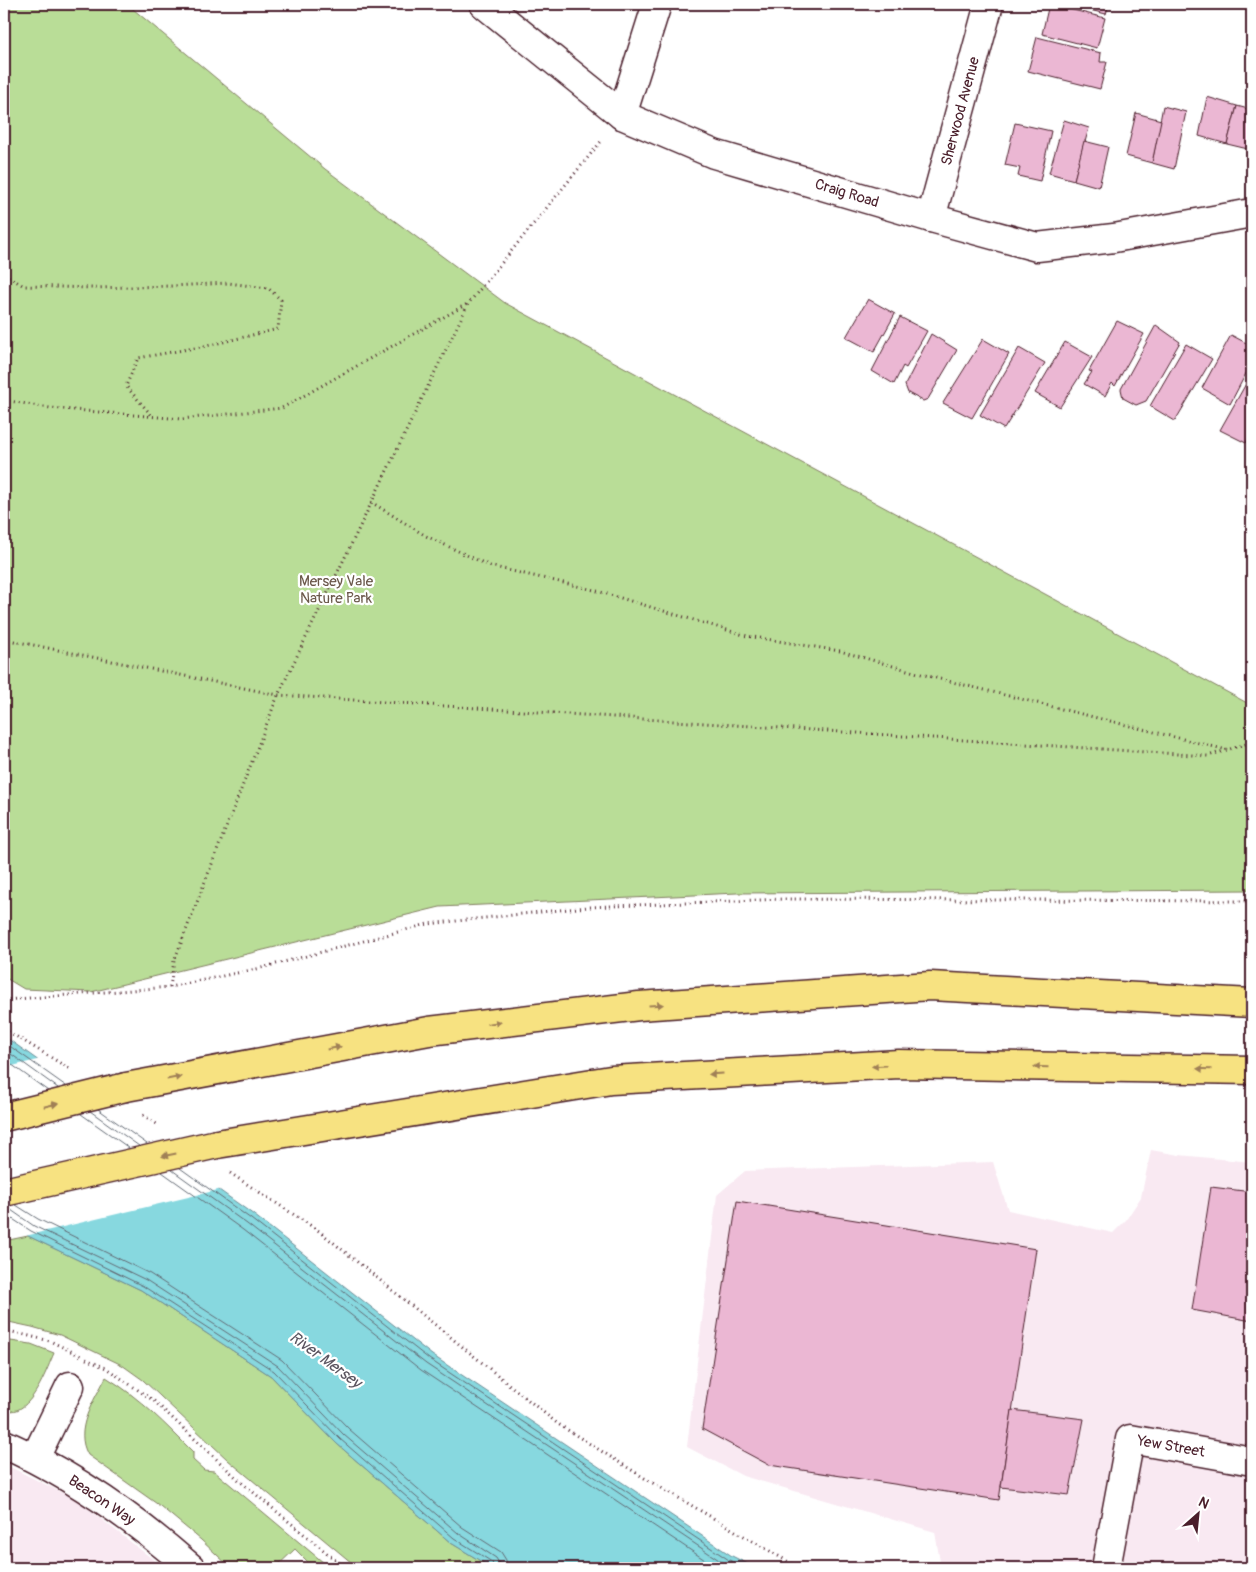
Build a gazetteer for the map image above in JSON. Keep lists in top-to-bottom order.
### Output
{
  "streets": {
    "street": [
      "Sherwood Avenue",
      "Craig Road",
      "Yew Street",
      "Beacon Way"
    ]
  },
  "crossings": [
    ["Sherwood Avenue", "Craig Road"]
  ],
  "water": ["River Mersey"],
  "parks": ["Mersey Vale Nature Park"],
  "north": "top right"
}
